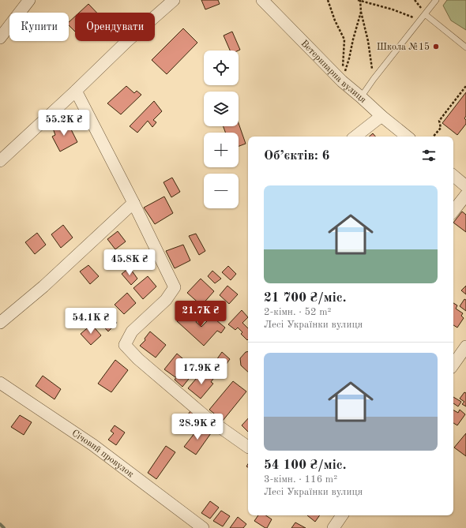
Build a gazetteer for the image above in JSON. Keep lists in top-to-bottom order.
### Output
{
  "streets": {
    "street": ["Ветеринарна вулиця", "Січовий провулок"]
  },
  "places": ["Школа №15"],
  "page": {
    "chip": ["Купити", "Орендувати"],
    "map_buttons": ["+", "−"],
    "price": [
      "55.2K ₴",
      "45.8K ₴",
      "21.7K ₴",
      "54.1K ₴",
      "17.9K ₴",
      "28.9K ₴"
    ],
    "heading": "Об’єктів: 6",
    "list": [
      {
        "name": "21 700 ₴/міс.",
        "note": "2-кімн. · 52 m² · Лесі Українки вулиця"
      },
      {
        "name": "54 100 ₴/міс.",
        "note": "3-кімн. · 116 m² · Лесі Українки вулиця"
      }
    ]
  }
}
